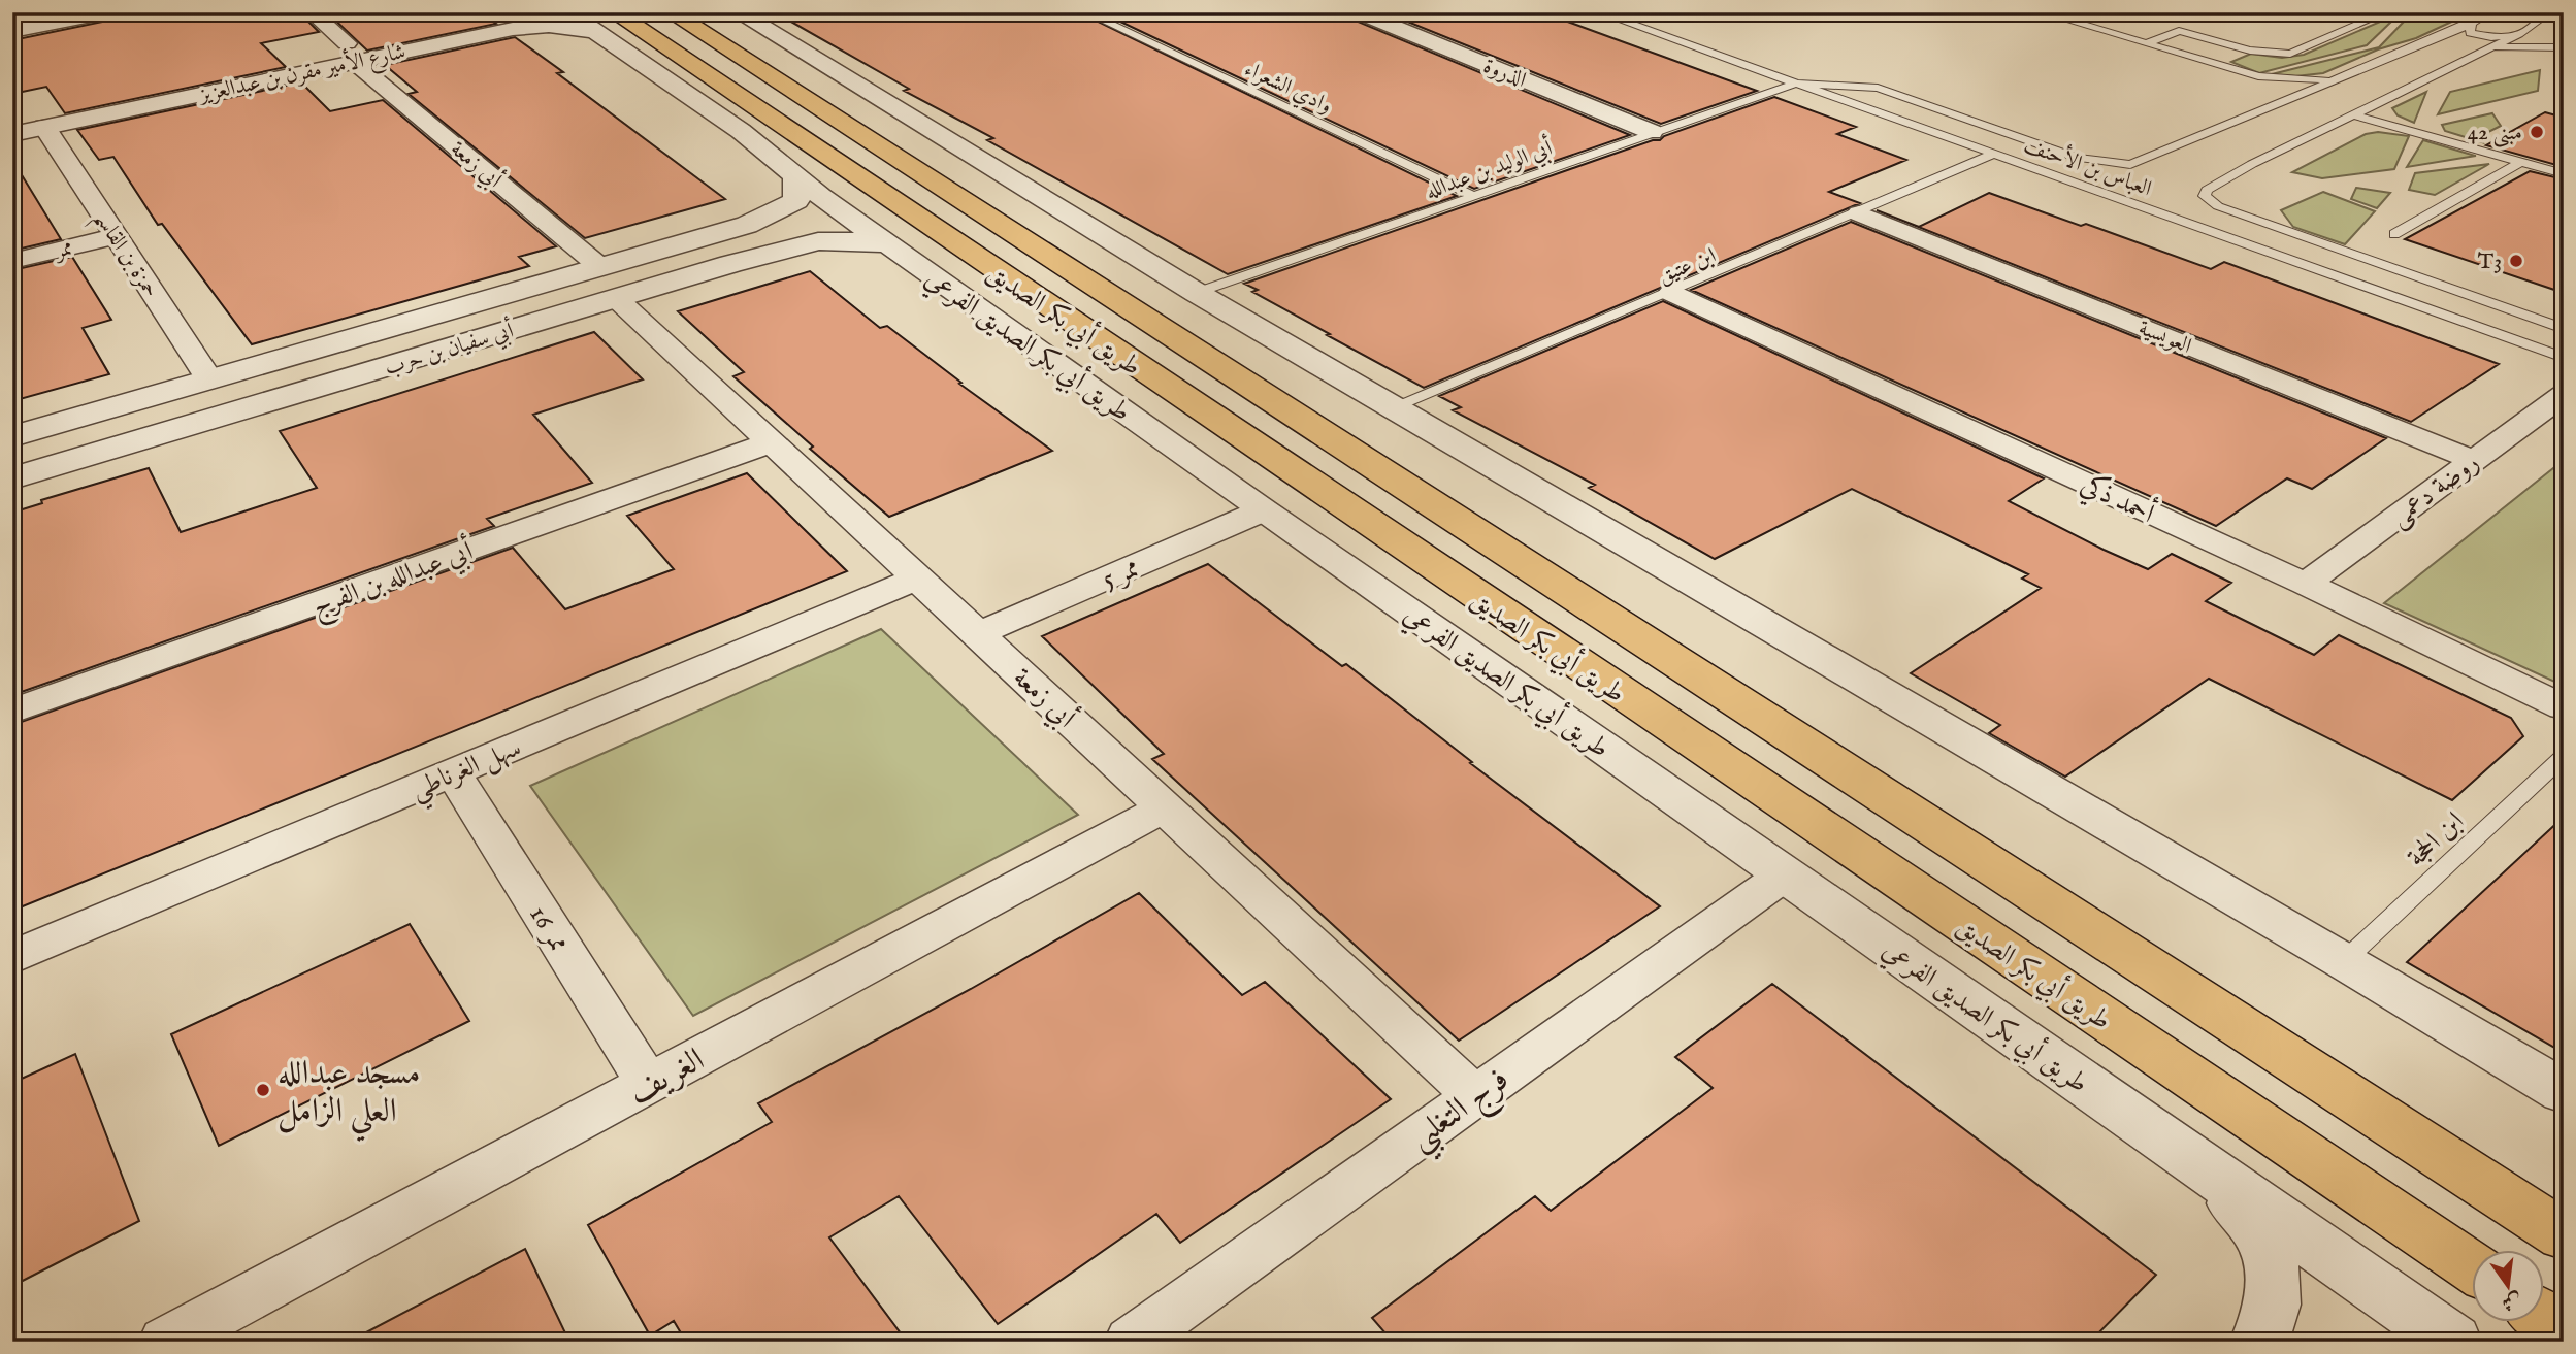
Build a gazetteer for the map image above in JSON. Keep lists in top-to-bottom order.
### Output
{
  "streets": {
    "main road": ["طريق أبي بكر الصديق"],
    "street": [
      "شارع الأمير مقرن بن عبدالعزيز",
      "الذروة",
      "أبي زمعة",
      "ممر",
      "حمزة بن القاسم",
      "العويسية",
      "طريق أبي بكر الصديق الفرعي",
      "أبي سفيان بن حرب",
      "روضة دعمى",
      "أحمد ذكي",
      "ممر 5",
      "أبي عبدالله بن الفرج",
      "سهل الغرناطي",
      "ممر 16",
      "الغريف",
      "فرج التغلبي"
    ],
    "lane": [
      "وادي الشعراء",
      "العباس بن الأحنف",
      "أبي الوليد بن عبدالله",
      "ابن عتيق",
      "ابن الحجة"
    ]
  },
  "crossings": [
    ["شارع الأمير مقرن بن عبدالعزيز", "أبي زمعة"],
    ["شارع الأمير مقرن بن عبدالعزيز", "حمزة بن القاسم"],
    ["شارع الأمير مقرن بن عبدالعزيز", "طريق أبي بكر الصديق"],
    ["شارع الأمير مقرن بن عبدالعزيز", "طريق أبي بكر الصديق الفرعي"],
    ["الذروة", "أبي الوليد بن عبدالله"],
    ["وادي الشعراء", "أبي الوليد بن عبدالله"],
    ["أبي زمعة", "أبي سفيان بن حرب"],
    ["أبي زمعة", "ممر 5"],
    ["أبي زمعة", "أبي عبدالله بن الفرج"],
    ["أبي زمعة", "سهل الغرناطي"],
    ["أبي زمعة", "الغريف"],
    ["أبي زمعة", "فرج التغلبي"],
    ["العباس بن الأحنف", "أبي الوليد بن عبدالله"],
    ["العباس بن الأحنف", "ابن عتيق"],
    ["ممر", "حمزة بن القاسم"],
    ["حمزة بن القاسم", "أبي سفيان بن حرب"],
    ["ابن عتيق", "العويسية"],
    ["ابن عتيق", "أحمد ذكي"],
    ["طريق أبي بكر الصديق", "طريق أبي بكر الصديق الفرعي"],
    ["العويسية", "روضة دعمى"],
    ["طريق أبي بكر الصديق الفرعي", "أبي سفيان بن حرب"],
    ["طريق أبي بكر الصديق الفرعي", "ممر 5"],
    ["طريق أبي بكر الصديق الفرعي", "فرج التغلبي"],
    ["روضة دعمى", "أحمد ذكي"],
    ["سهل الغرناطي", "ممر 16"],
    ["ممر 16", "الغريف"]
  ],
  "places": ["مبنى 42", "T3", "مسجد عبدالله العلي الزامل"],
  "north": "bottom"
}
